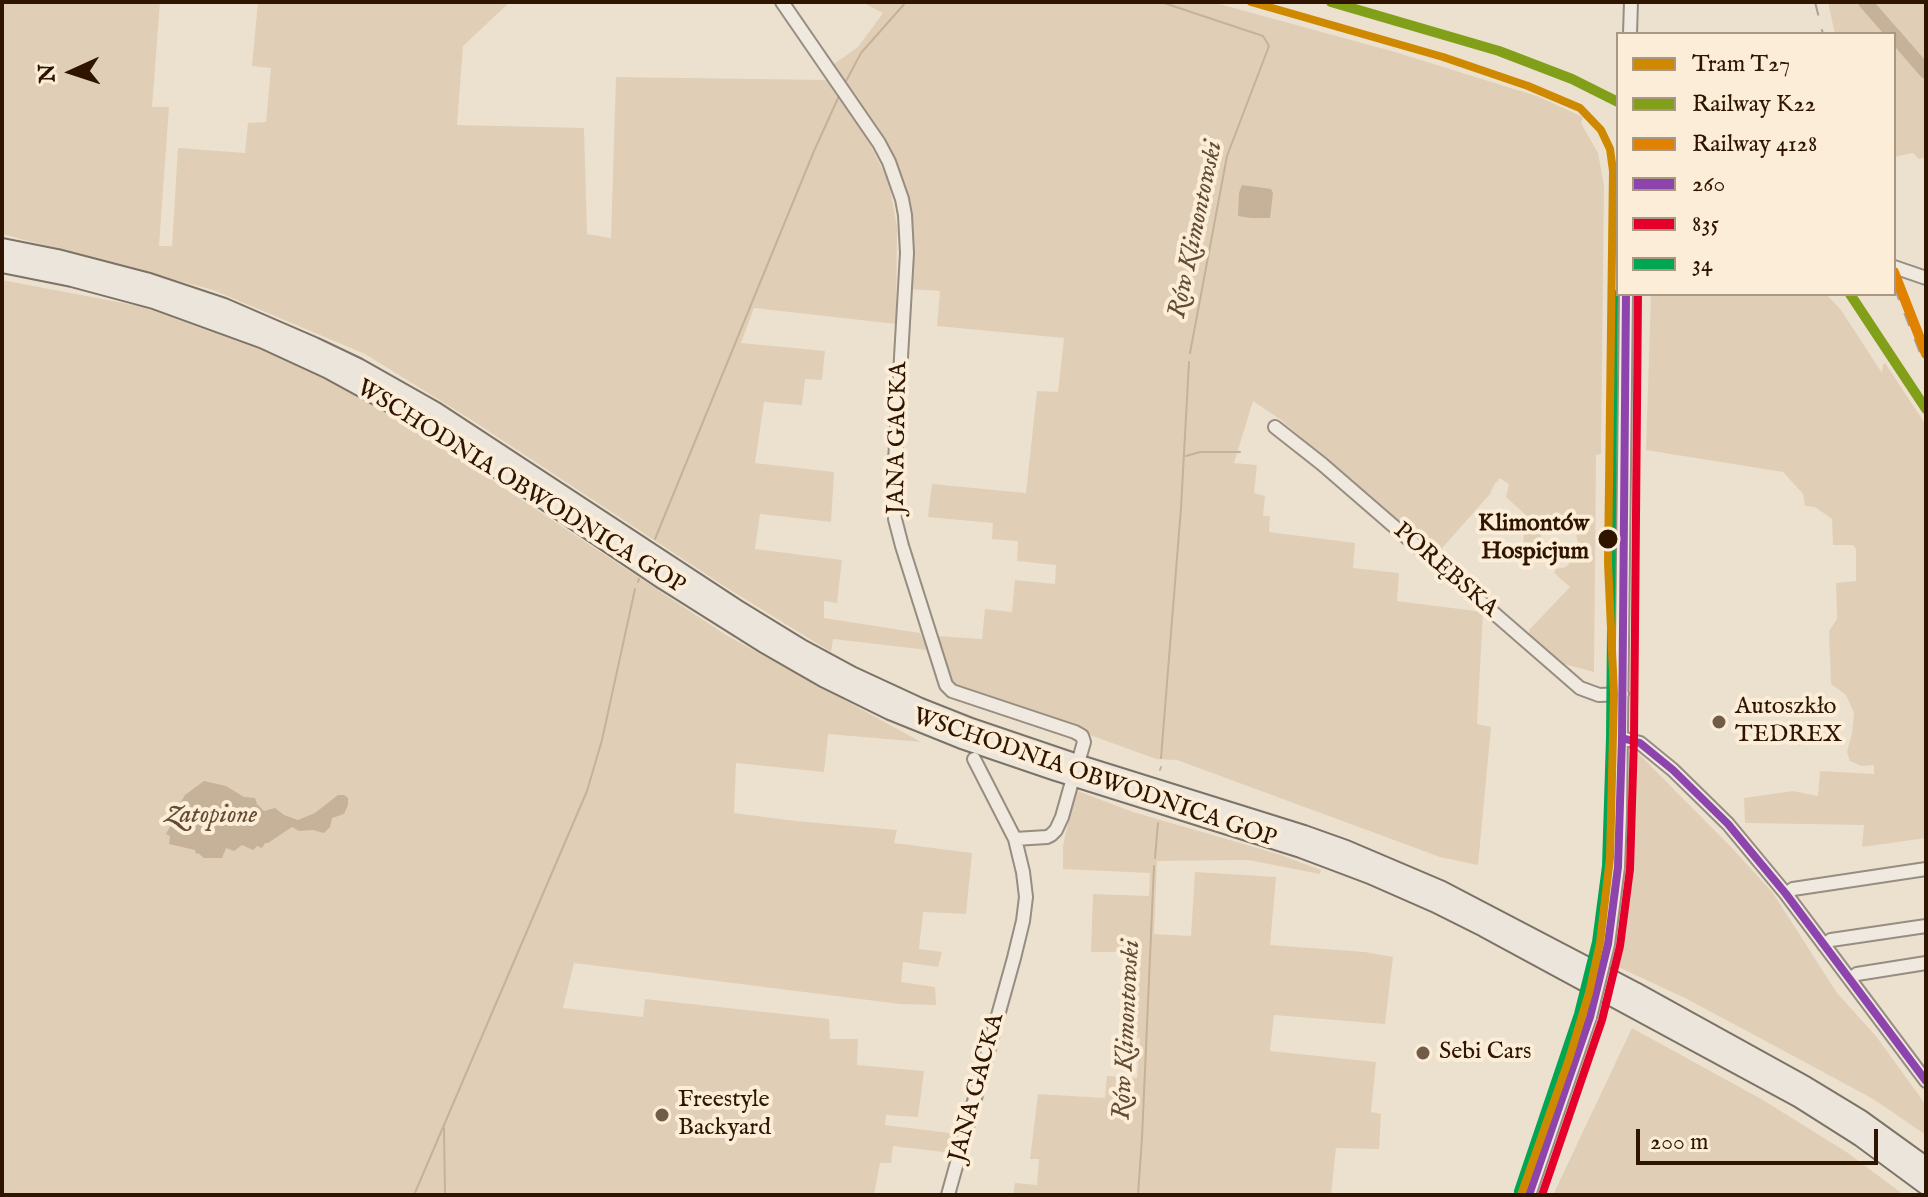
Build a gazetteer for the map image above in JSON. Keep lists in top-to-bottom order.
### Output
{
  "streets": {
    "highway": ["WSCHODNIA OBWODNICA GOP"],
    "street": ["JANA GACKA", "PORĘBSKA"]
  },
  "water": ["Rów Klimontowski", "Zatopione"],
  "places": [
    "Klimontów Hospicjum",
    "Autoszkło TEDREX",
    "Sebi Cars",
    "Freestyle Backyard"
  ],
  "lines": [
    "tram line T27",
    "rail line K22",
    "rail line 4128",
    "transit line 34",
    "transit line 260",
    "transit line 835"
  ],
  "legend": [
    "Tram T27",
    "Railway K22",
    "Railway 4128",
    "260",
    "835",
    "34"
  ],
  "scale_bar": "200 m",
  "north": "left"
}
